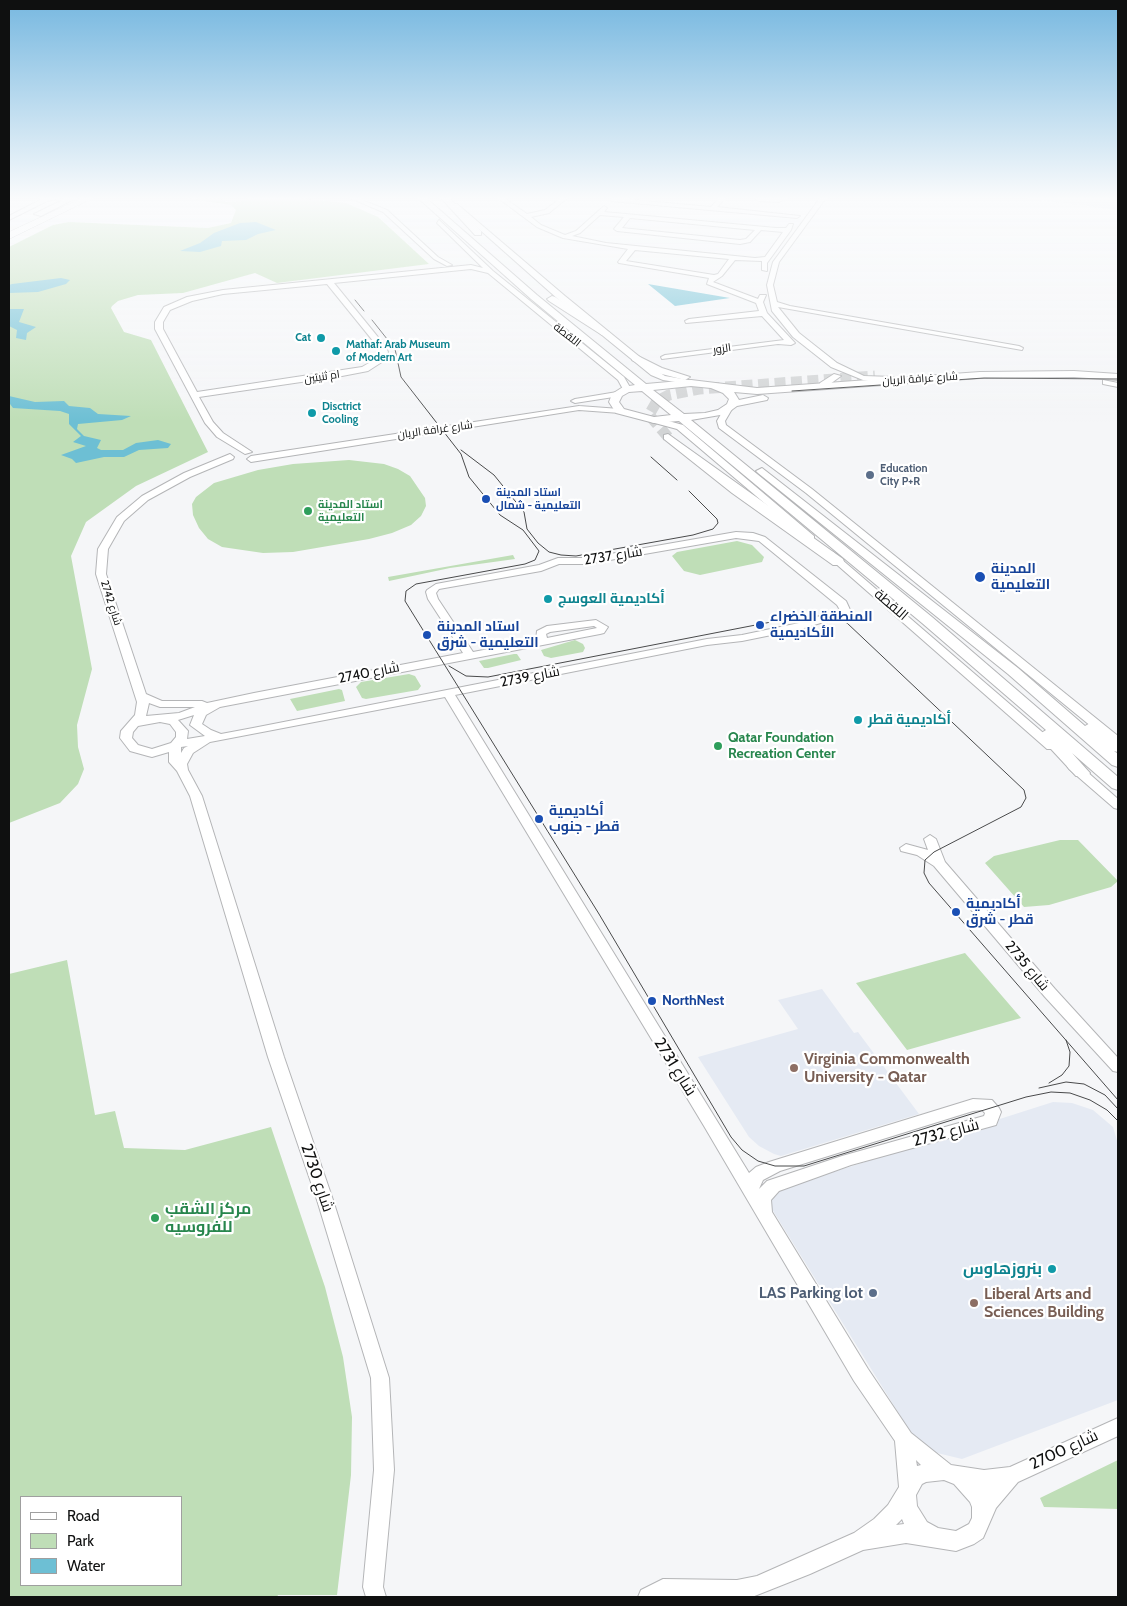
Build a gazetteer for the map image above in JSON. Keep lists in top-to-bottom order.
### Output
{
  "streets": {
    "main road": ["اللقطة", "شارع غرافة الريان"],
    "street": [
      "الزور",
      "ام ثنيتين",
      "شارع 2737",
      "شارع 2742",
      "شارع 2740",
      "شارع 2739",
      "شارع 2735",
      "شارع 2731",
      "شارع 2732",
      "شارع 2730",
      "شارع 2700"
    ]
  },
  "crossings": [
    ["اللقطة", "شارع غرافة الريان"],
    ["شارع غرافة الريان", "شارع 2742"],
    ["شارع 2737", "شارع 2740"],
    ["شارع 2737", "شارع 2739"],
    ["شارع 2742", "شارع 2740"],
    ["شارع 2742", "شارع 2739"],
    ["شارع 2742", "شارع 2730"],
    ["شارع 2740", "شارع 2739"],
    ["شارع 2740", "شارع 2730"],
    ["شارع 2739", "شارع 2731"],
    ["شارع 2739", "شارع 2730"],
    ["شارع 2731", "شارع 2732"],
    ["شارع 2731", "شارع 2700"]
  ],
  "places": [
    "Cat",
    "Mathaf: Arab Museum of Modern Art",
    "Disctrict Cooling",
    "Education City P+R",
    "استاد المدينة التعليمية - شمال",
    "استاد المدينة التعليمية",
    "المدينة التعليمية",
    "أكاديمية العوسج",
    "المنطقة الخضراء الأكاديمية",
    "استاد المدينة التعليمية - شرق",
    "أكاديمية قطر",
    "Qatar Foundation Recreation Center",
    "أكاديمية قطر - جنوب",
    "أكاديمية قطر - شرق",
    "NorthNest",
    "Virginia Commonwealth University - Qatar",
    "مركز الشقب للفروسيه",
    "بنروزهاوس",
    "LAS Parking lot",
    "Liberal Arts and Sciences Building"
  ],
  "legend": ["Road", "Park", "Water"]
}
